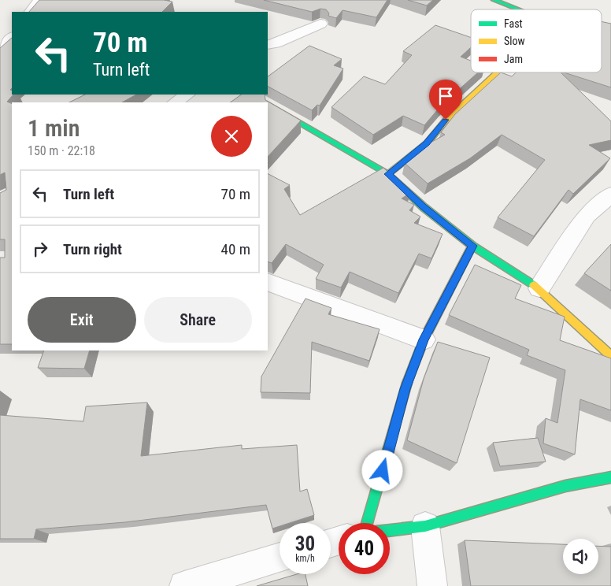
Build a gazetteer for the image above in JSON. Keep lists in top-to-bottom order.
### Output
{
  "legend": ["Fast", "Slow", "Jam"],
  "page": {
    "turn": ["70 m", "Turn left"],
    "heading": ["1 min", "150 m · 22:18"],
    "list": [
      {
        "name": "Turn left",
        "value": "70 m"
      },
      {
        "name": "Turn right",
        "value": "40 m"
      }
    ],
    "buttons": ["Exit", "Share"],
    "speed": "30 km/h",
    "limit": "40"
  }
}
